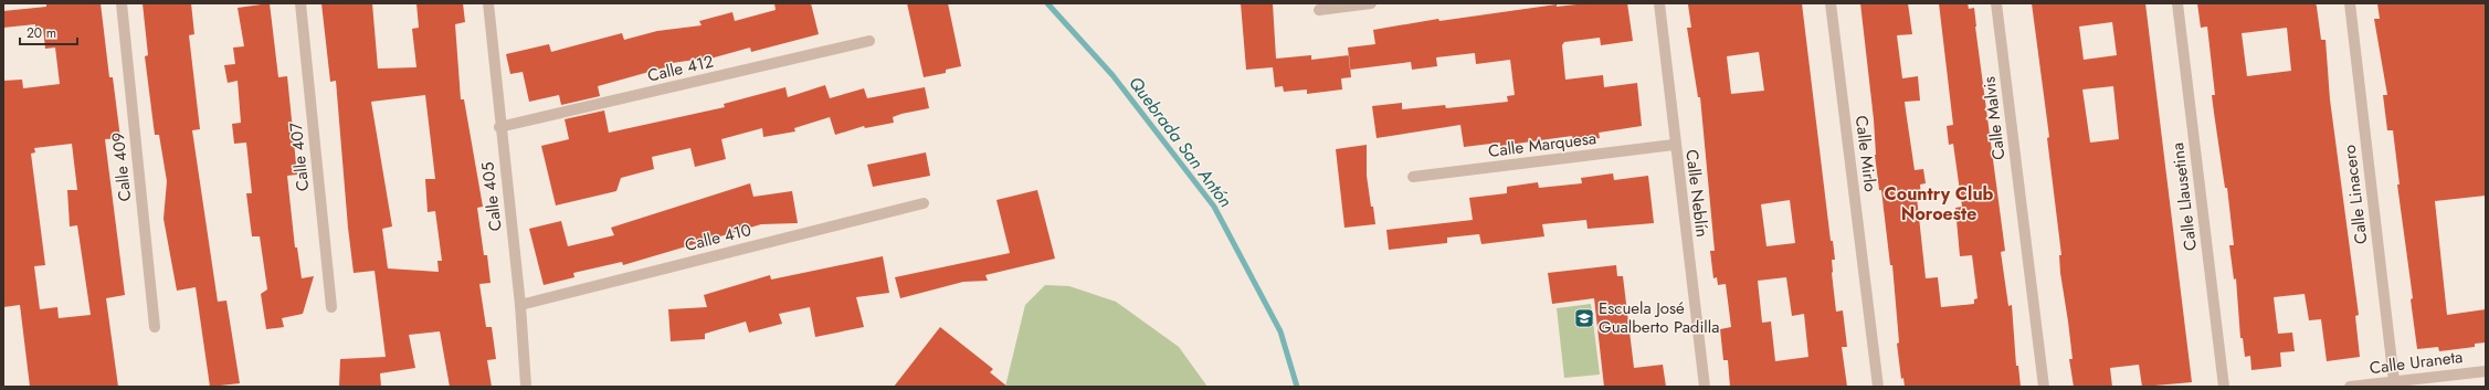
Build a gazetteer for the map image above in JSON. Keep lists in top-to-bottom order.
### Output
{
  "streets": {
    "street": [
      "Calle 412",
      "Calle Malvis",
      "Calle Marquesa",
      "Calle Mirlo",
      "Calle 407",
      "Calle 409",
      "Calle Neblín",
      "Calle Linacero",
      "Calle 405",
      "Calle Llausetina",
      "Calle 410",
      "Calle Uraneta"
    ]
  },
  "crossings": [
    ["Calle 412", "Calle 405"],
    ["Calle Marquesa", "Calle Neblín"],
    ["Calle Linacero", "Calle Uraneta"],
    ["Calle 405", "Calle 410"]
  ],
  "districts": ["Country Club Noroeste"],
  "water": ["Quebrada San Antón"],
  "places": {
    "school or university": ["Escuela José Gualberto Padilla"]
  },
  "scale_bar": "20 m"
}
